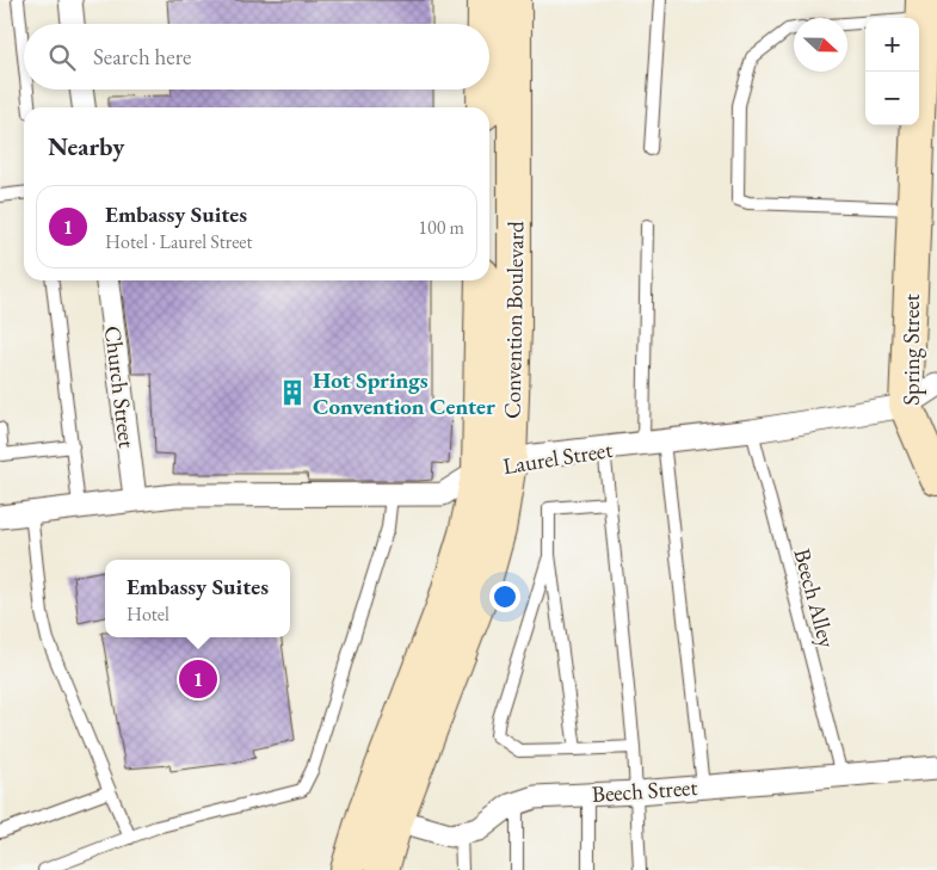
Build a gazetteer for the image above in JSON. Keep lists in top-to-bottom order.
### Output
{
  "streets": {
    "street": [
      "Convention Boulevard",
      "Spring Street",
      "Church Street",
      "Laurel Street",
      "Beech Street"
    ],
    "lane": ["Beech Alley"]
  },
  "crossings": [
    ["Convention Boulevard", "Laurel Street"],
    ["Convention Boulevard", "Beech Street"],
    ["Spring Street", "Laurel Street"],
    ["Church Street", "Laurel Street"],
    ["Laurel Street", "Beech Alley"],
    ["Beech Alley", "Beech Street"]
  ],
  "places": {
    "building": ["Hot Springs Convention Center"]
  },
  "north": "right",
  "page": {
    "map_buttons": ["+", "−"],
    "search": "Search here",
    "heading": "Nearby",
    "list": [
      {
        "mark": "1",
        "name": "Embassy Suites",
        "note": "Hotel · Laurel Street",
        "value": "100 m"
      }
    ],
    "popup": ["Embassy Suites", "Hotel"],
    "pins": "1"
  }
}
